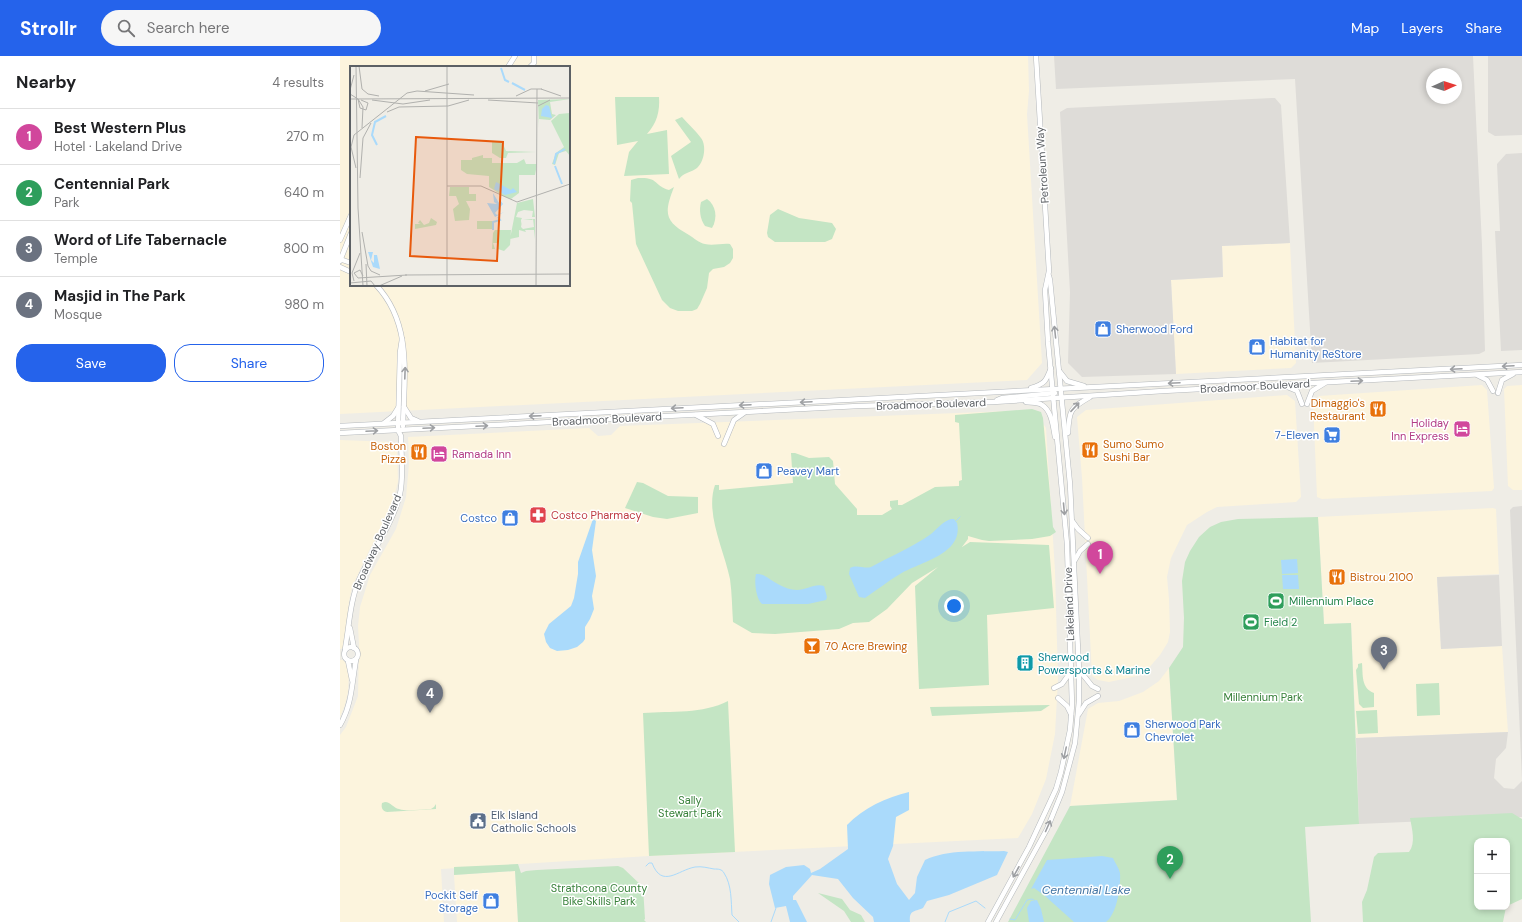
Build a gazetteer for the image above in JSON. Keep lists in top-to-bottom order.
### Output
{
  "streets": {
    "main road": [
      "Petroleum Way",
      "Broadmoor Boulevard",
      "Broadway Boulevard",
      "Lakeland Drive"
    ]
  },
  "crossings": [
    ["Petroleum Way", "Broadmoor Boulevard"],
    ["Petroleum Way", "Lakeland Drive"],
    ["Broadmoor Boulevard", "Broadway Boulevard"],
    ["Broadmoor Boulevard", "Lakeland Drive"]
  ],
  "water": ["Centennial Lake"],
  "parks": ["Millennium Park", "Sally Stewart Park", "Strathcona County Bike Skills Park"],
  "places": {
    "shop": [
      "Sherwood Ford",
      "Habitat for Humanity ReStore",
      "Peavey Mart",
      "Costco",
      "Sherwood Park Chevrolet",
      "Pockit Self Storage"
    ],
    "restaurant": [
      "Dimaggio's Restaurant",
      "Sumo Sumo Sushi Bar",
      "Boston Pizza",
      "Bistrou 2100"
    ],
    "hotel": ["Holiday Inn Express", "Ramada Inn"],
    "supermarket": ["7-Eleven"],
    "pharmacy": ["Costco Pharmacy"],
    "sports": ["Millennium Place", "Field 2"],
    "bar": ["70 Acre Brewing"],
    "building": ["Sherwood Powersports & Marine"],
    "public building": ["Elk Island Catholic Schools"]
  },
  "north": "right",
  "page": {
    "header": "Strollr",
    "search": "Search here",
    "nav": ["Map", "Layers", "Share"],
    "heading": ["Nearby", "4 results"],
    "list": [
      {
        "mark": "1",
        "name": "Best Western Plus",
        "note": "Hotel · Lakeland Drive",
        "value": "270 m"
      },
      {
        "mark": "2",
        "name": "Centennial Park",
        "note": "Park",
        "value": "640 m"
      },
      {
        "mark": "3",
        "name": "Word of Life Tabernacle",
        "note": "Temple",
        "value": "800 m"
      },
      {
        "mark": "4",
        "name": "Masjid in The Park",
        "note": "Mosque",
        "value": "980 m"
      }
    ],
    "buttons": ["Save", "Share"],
    "pins": [
      "1",
      "3",
      "4",
      "2"
    ],
    "map_buttons": ["+", "−"]
  }
}
